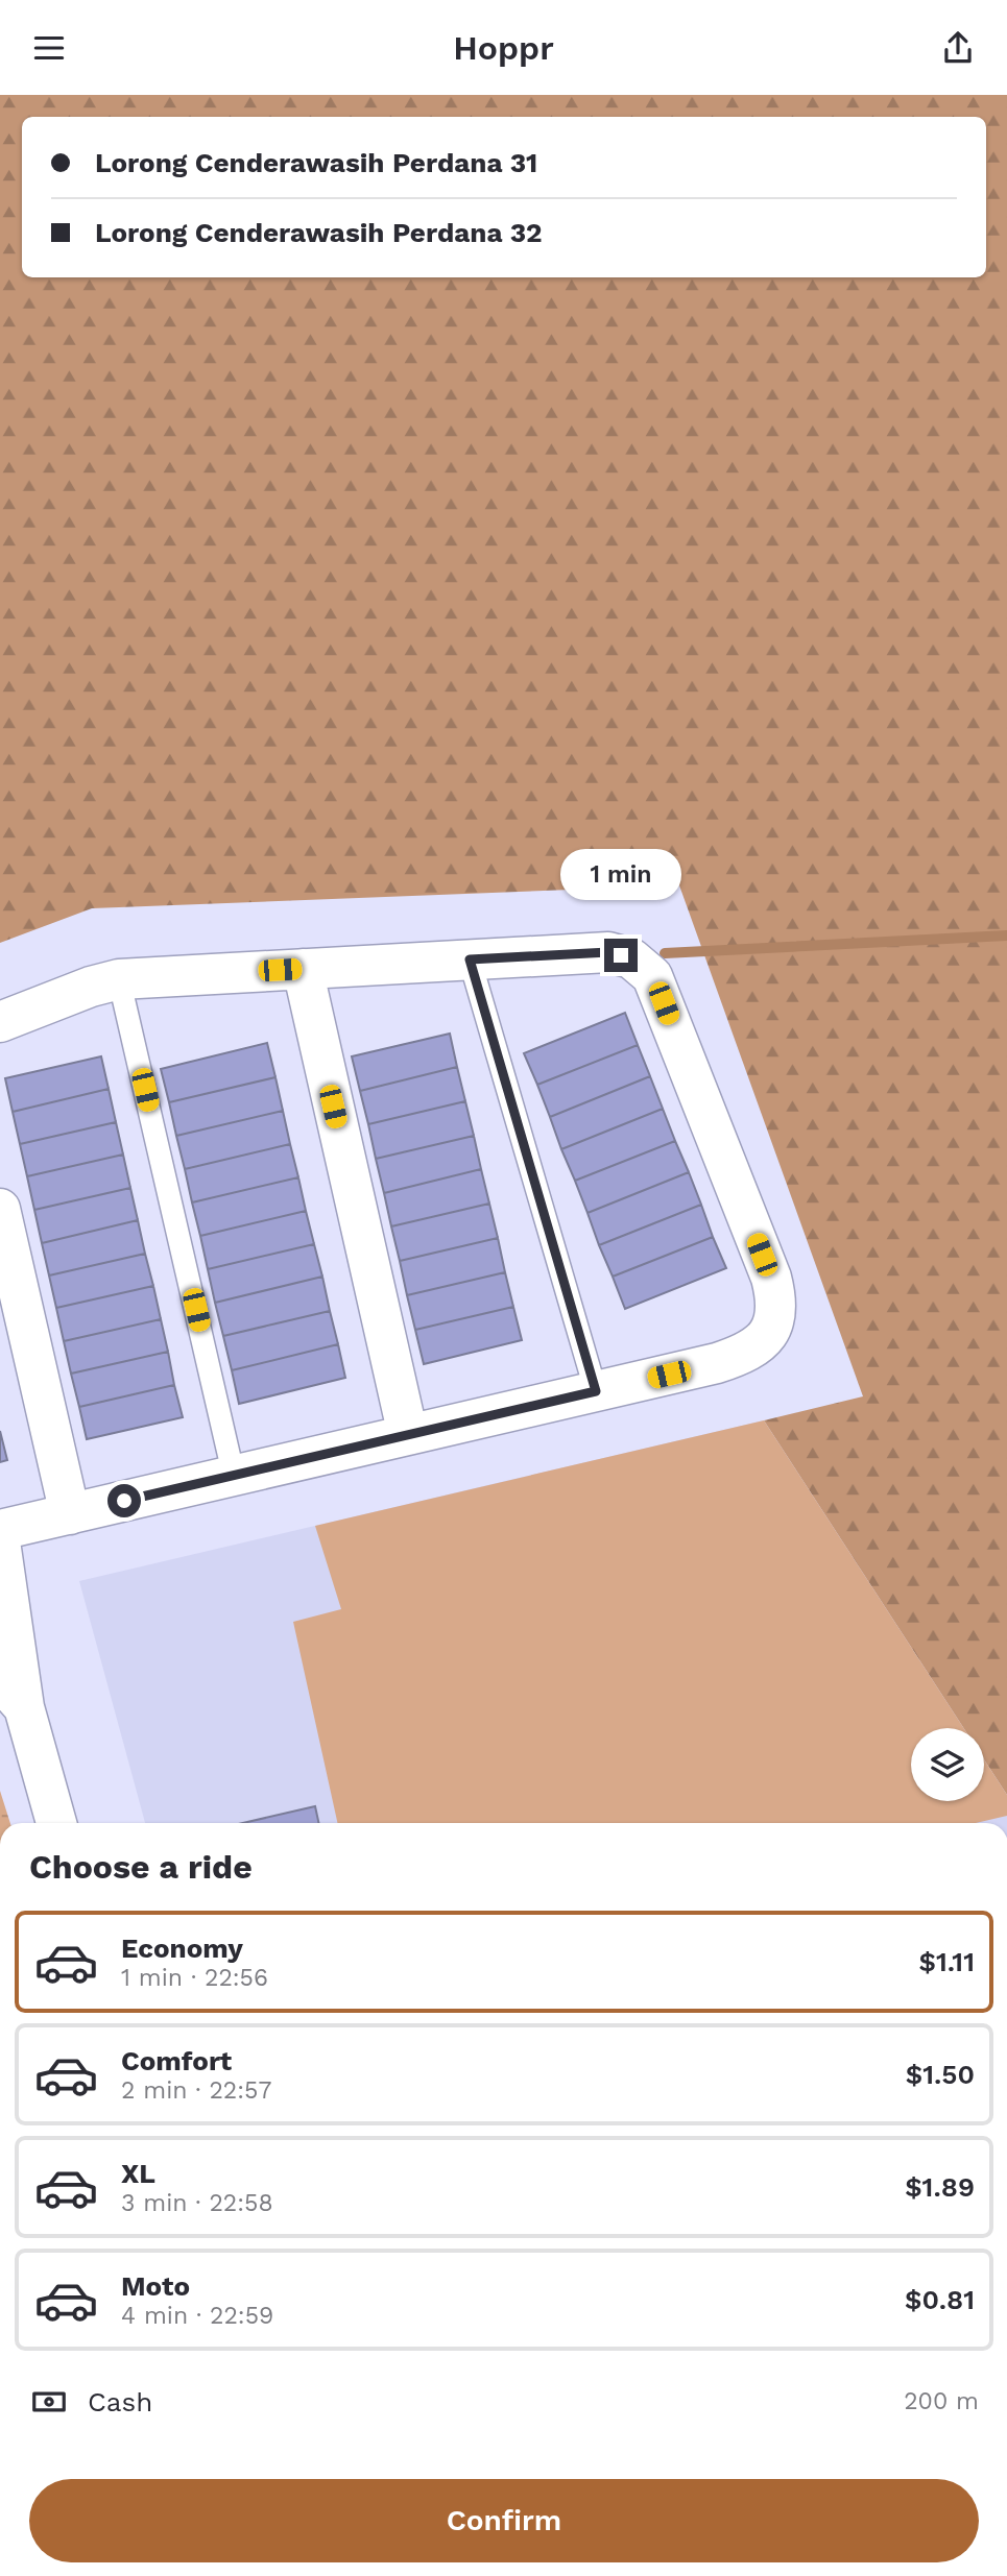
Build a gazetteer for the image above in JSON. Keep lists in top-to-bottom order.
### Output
{
  "page": {
    "header": "Hoppr",
    "banner": ["Lorong Cenderawasih Perdana 31", "Lorong Cenderawasih Perdana 32"],
    "bubble": "1 min",
    "heading": "Choose a ride",
    "list": [
      {
        "name": "Economy",
        "note": "1 min · 22:56",
        "value": "$1.11"
      },
      {
        "name": "Comfort",
        "note": "2 min · 22:57",
        "value": "$1.50"
      },
      {
        "name": "XL",
        "note": "3 min · 22:58",
        "value": "$1.89"
      },
      {
        "name": "Moto",
        "note": "4 min · 22:59",
        "value": "$0.81"
      }
    ],
    "pay": ["Cash", "200 m"],
    "buttons": "Confirm"
  }
}
